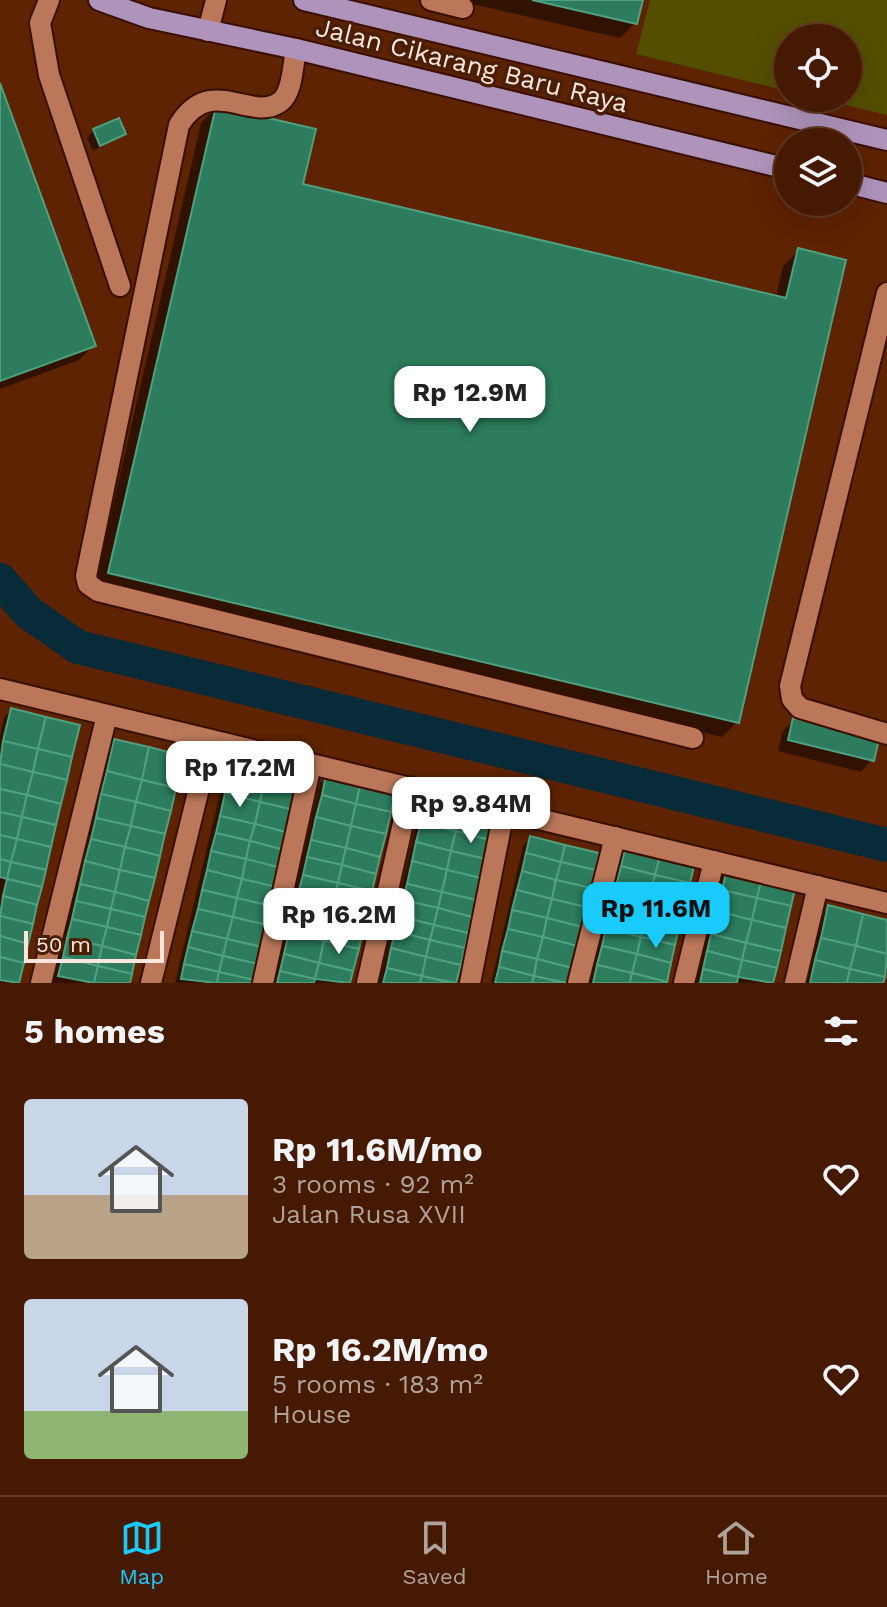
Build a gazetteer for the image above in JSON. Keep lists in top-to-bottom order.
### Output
{
  "streets": {
    "main road": ["Jalan Cikarang Baru Raya"]
  },
  "scale_bar": "50 m",
  "page": {
    "price": [
      "Rp 12.9M",
      "Rp 17.2M",
      "Rp 9.84M",
      "Rp 11.6M",
      "Rp 16.2M"
    ],
    "scale": "50 m",
    "heading": "5 homes",
    "list": [
      {
        "name": "Rp 11.6M/mo",
        "note": "3 rooms · 92 m² · Jalan Rusa XVII"
      },
      {
        "name": "Rp 16.2M/mo",
        "note": "5 rooms · 183 m² · House"
      }
    ],
    "tabs": ["Map", "Saved", "Home"]
  }
}
